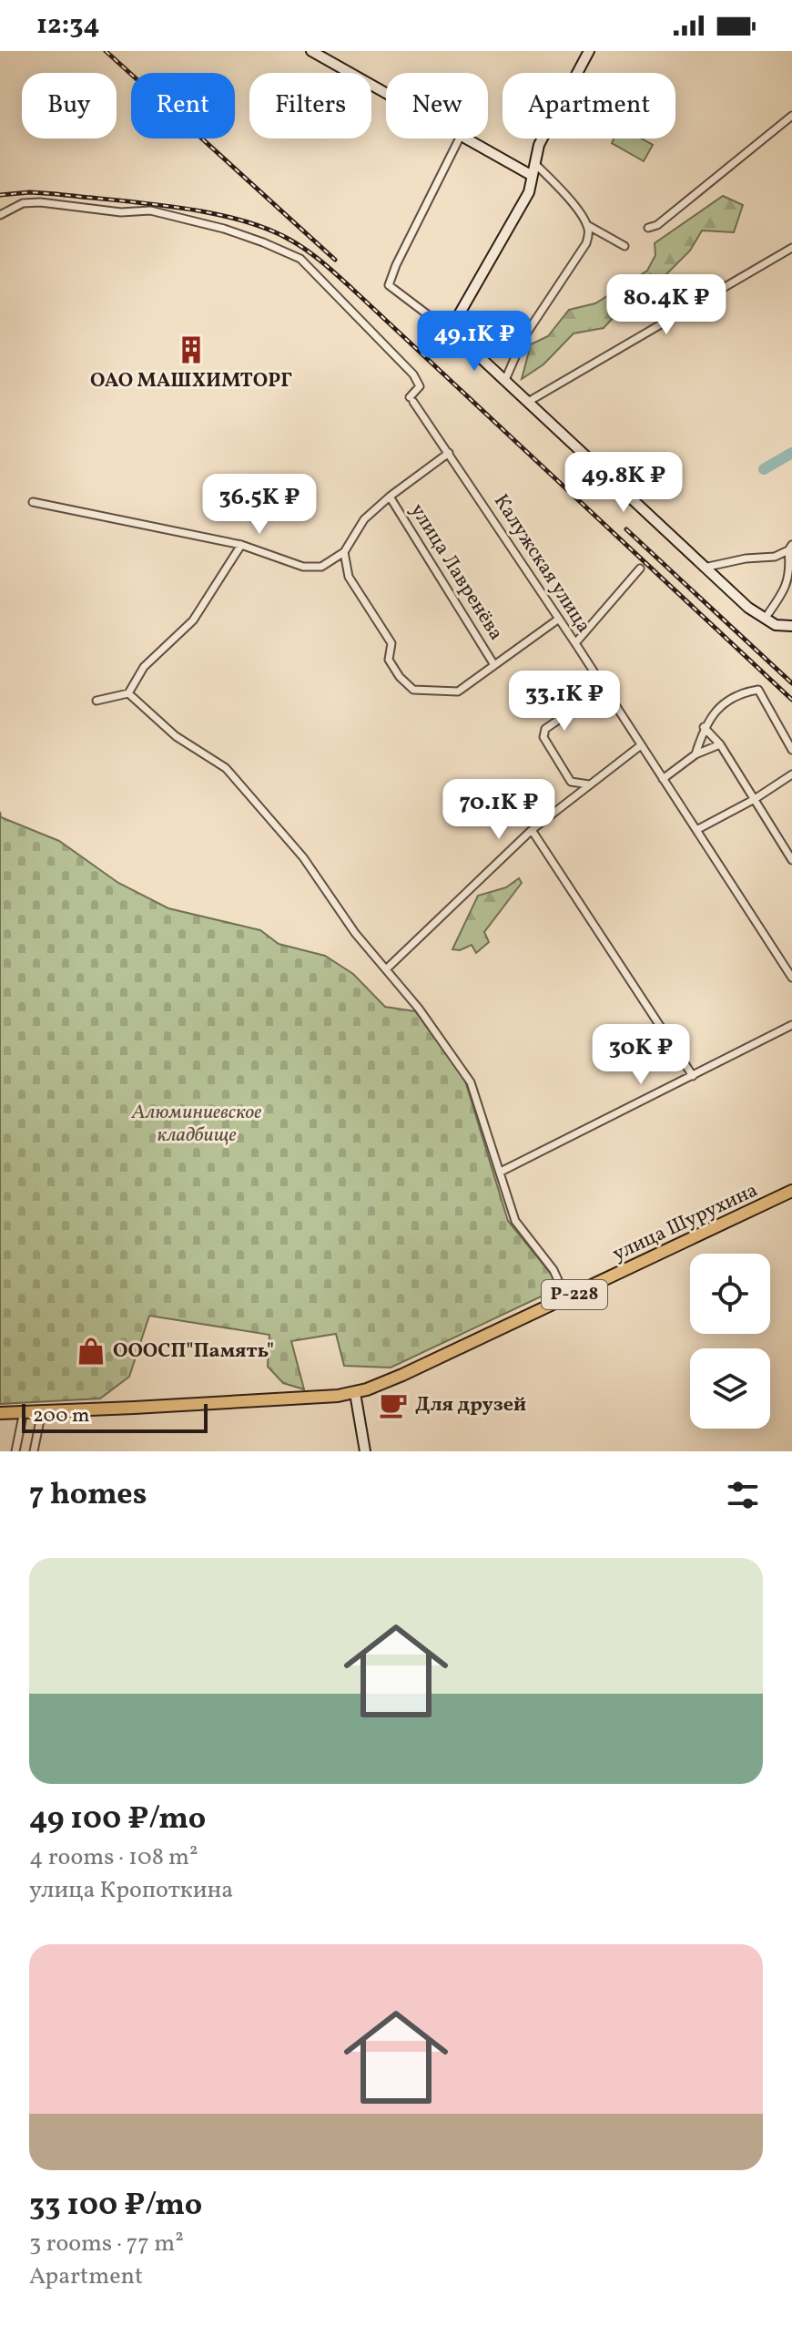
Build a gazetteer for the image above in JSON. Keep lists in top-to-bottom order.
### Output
{
  "streets": {
    "highway": ["улица Шурухина", "Р-228"],
    "street": ["Калужская улица", "улица Лавренёва"]
  },
  "crossings": [
    ["улица Шурухина", "Р-228"]
  ],
  "parks": ["Алюминиевское кладбище"],
  "places": {
    "building": ["ОАО МАШХИМТОРГ"],
    "shop": ["ОООСП\"Память\""],
    "cafe": ["Для друзей"]
  },
  "scale_bar": "200 m",
  "page": {
    "status": "12:34",
    "chip": [
      "Buy",
      "Rent",
      "Filters",
      "New",
      "Apartment"
    ],
    "price": [
      "80.4K ₽",
      "49.1K ₽",
      "49.8K ₽",
      "36.5K ₽",
      "33.1K ₽",
      "70.1K ₽",
      "30K ₽"
    ],
    "scale": "200 m",
    "heading": "7 homes",
    "list": [
      {
        "name": "49 100 ₽/mo",
        "note": "4 rooms · 108 m² · улица Кропоткина"
      },
      {
        "name": "33 100 ₽/mo",
        "note": "3 rooms · 77 m² · Apartment"
      }
    ]
  }
}
